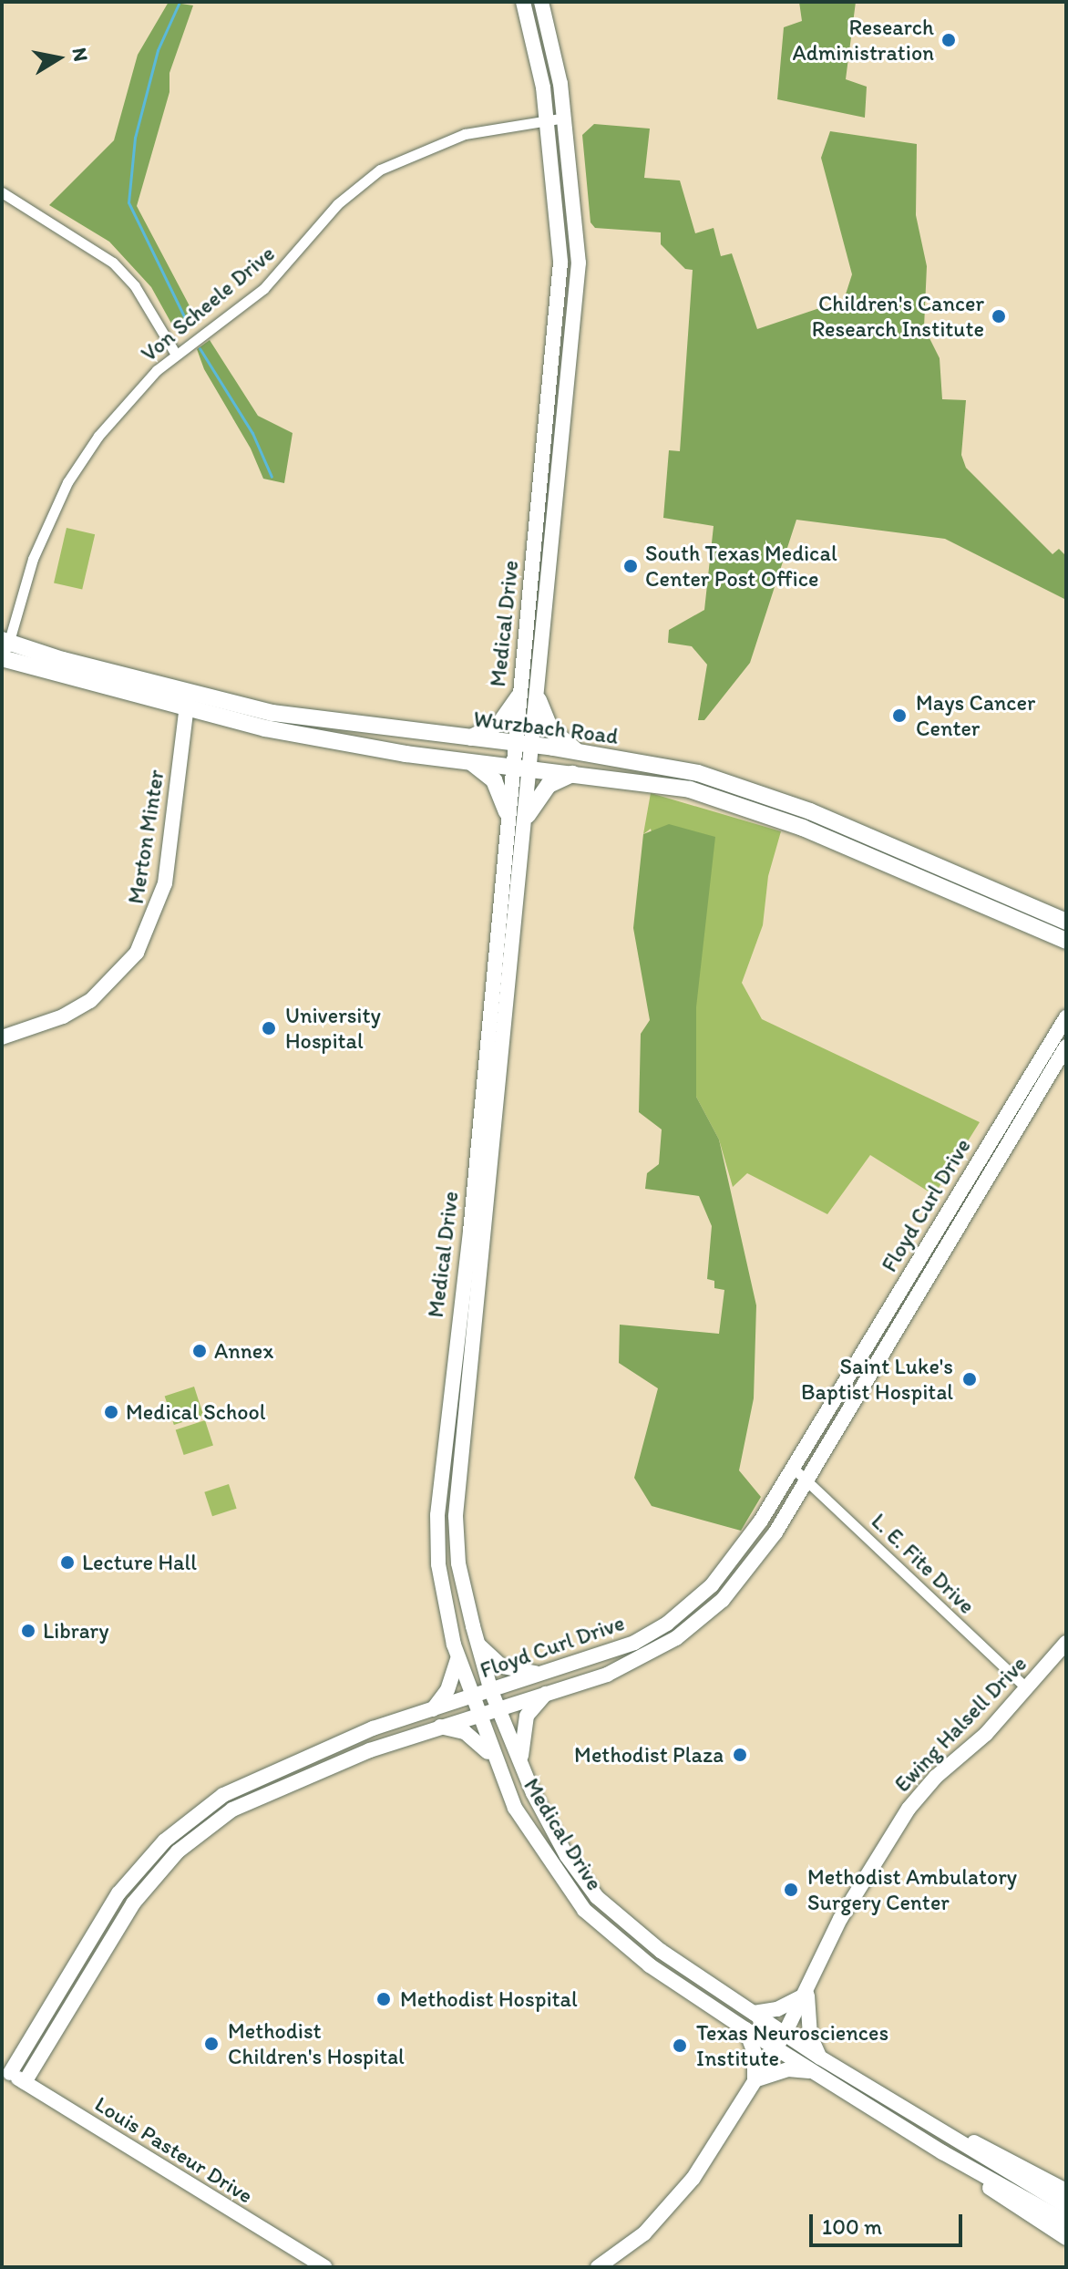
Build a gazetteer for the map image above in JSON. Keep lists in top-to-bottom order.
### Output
{
  "streets": {
    "main road": ["Wurzbach Road"],
    "street": [
      "Von Scheele Drive",
      "Medical Drive",
      "Merton Minter",
      "Floyd Curl Drive",
      "L. E. Fite Drive",
      "Ewing Halsell Drive",
      "Louis Pasteur Drive"
    ]
  },
  "crossings": [
    ["Von Scheele Drive", "Medical Drive"],
    ["Von Scheele Drive", "Wurzbach Road"],
    ["Medical Drive", "Wurzbach Road"],
    ["Medical Drive", "Floyd Curl Drive"],
    ["Medical Drive", "Ewing Halsell Drive"],
    ["Wurzbach Road", "Merton Minter"],
    ["Floyd Curl Drive", "L. E. Fite Drive"],
    ["Floyd Curl Drive", "Louis Pasteur Drive"],
    ["L. E. Fite Drive", "Ewing Halsell Drive"]
  ],
  "places": [
    "Research Administration",
    "Children's Cancer Research Institute",
    "South Texas Medical Center Post Office",
    "Mays Cancer Center",
    "University Hospital",
    "Annex",
    "Saint Luke's Baptist Hospital",
    "Medical School",
    "Lecture Hall",
    "Library",
    "Methodist Plaza",
    "Methodist Ambulatory Surgery Center",
    "Methodist Hospital",
    "Methodist Children's Hospital",
    "Texas Neurosciences Institute"
  ],
  "scale_bar": "100 m",
  "north": "right"
}
